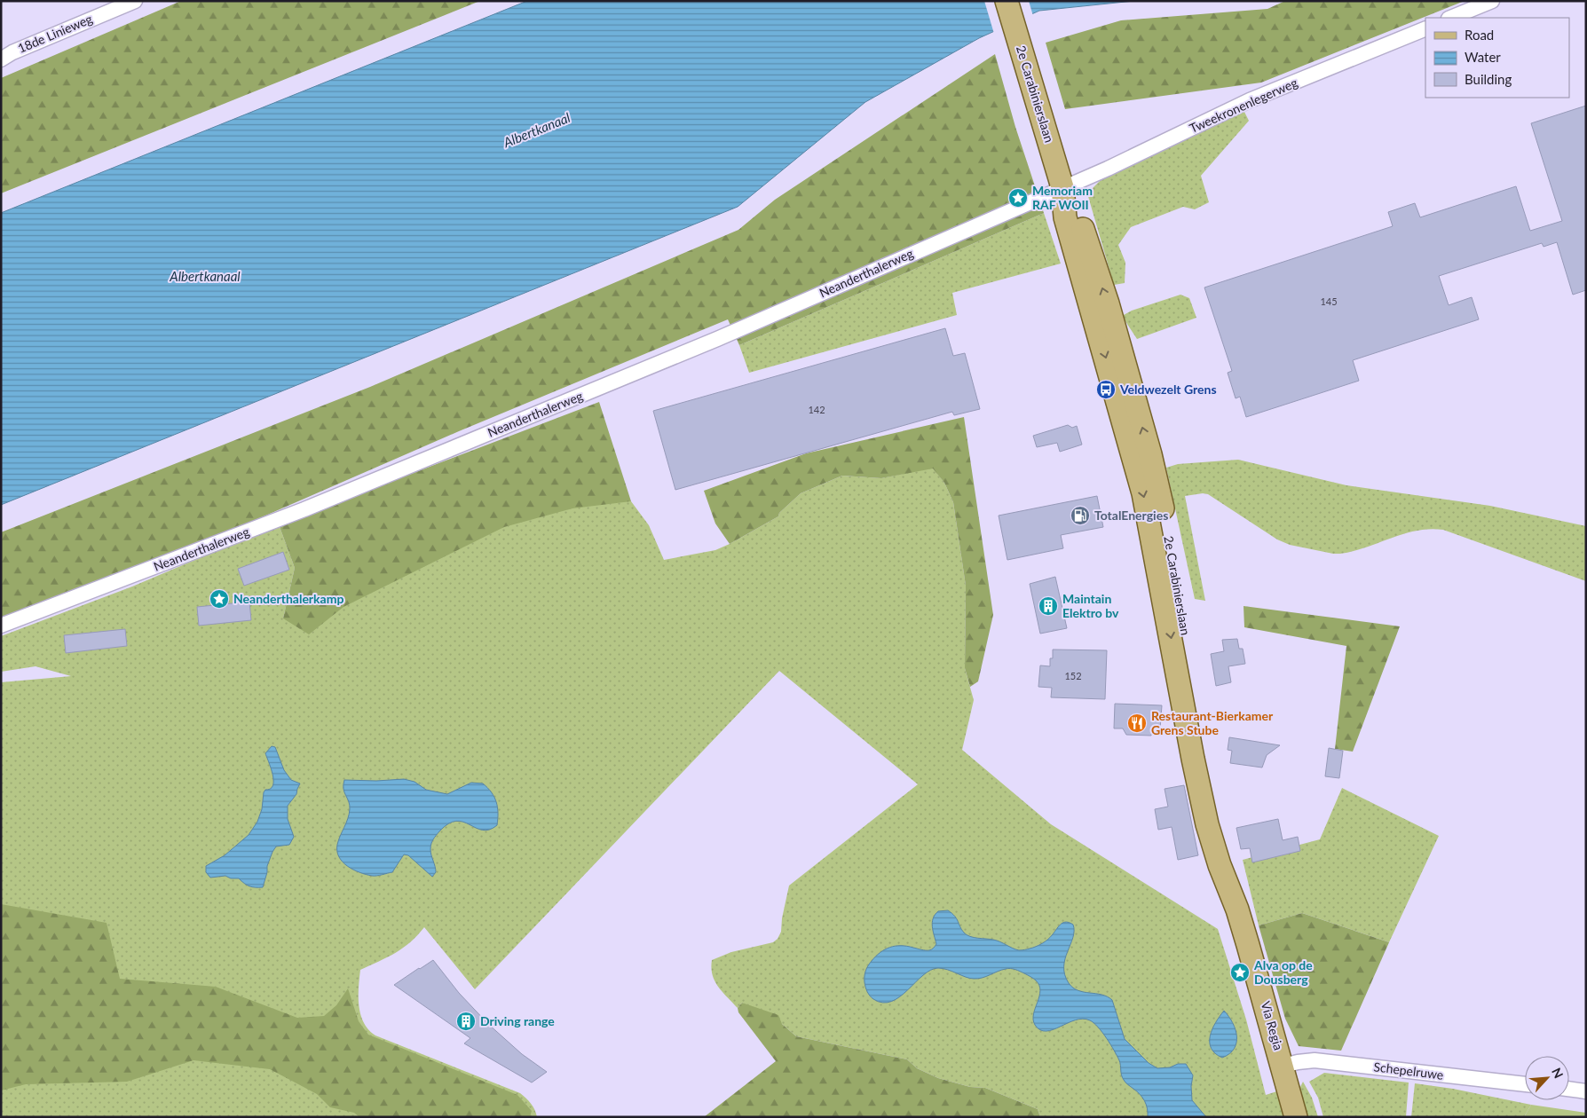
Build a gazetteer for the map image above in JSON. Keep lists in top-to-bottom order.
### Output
{
  "streets": {
    "main road": ["2e Carabinierslaan", "Via Regia"],
    "street": [
      "18de Linieweg",
      "Tweekronenlegerweg",
      "Neanderthalerweg",
      "Schepelruwe"
    ]
  },
  "crossings": [
    ["2e Carabinierslaan", "Tweekronenlegerweg"],
    ["2e Carabinierslaan", "Neanderthalerweg"],
    ["2e Carabinierslaan", "Via Regia"],
    ["Tweekronenlegerweg", "Neanderthalerweg"],
    ["Via Regia", "Schepelruwe"]
  ],
  "water": ["Albertkanaal"],
  "places": {
    "place": ["Memoriam RAF WOII", "Neanderthalerkamp", "Alva op de Dousberg"],
    "bus stop": ["Veldwezelt Grens"],
    "fuel station": ["TotalEnergies"],
    "building": ["Maintain Elektro bv", "Driving range"],
    "restaurant": ["Restaurant-Bierkamer Grens Stube"]
  },
  "house_numbers": ["145", "142", "152"],
  "legend": ["Road", "Water", "Building"],
  "north": "top right"
}
